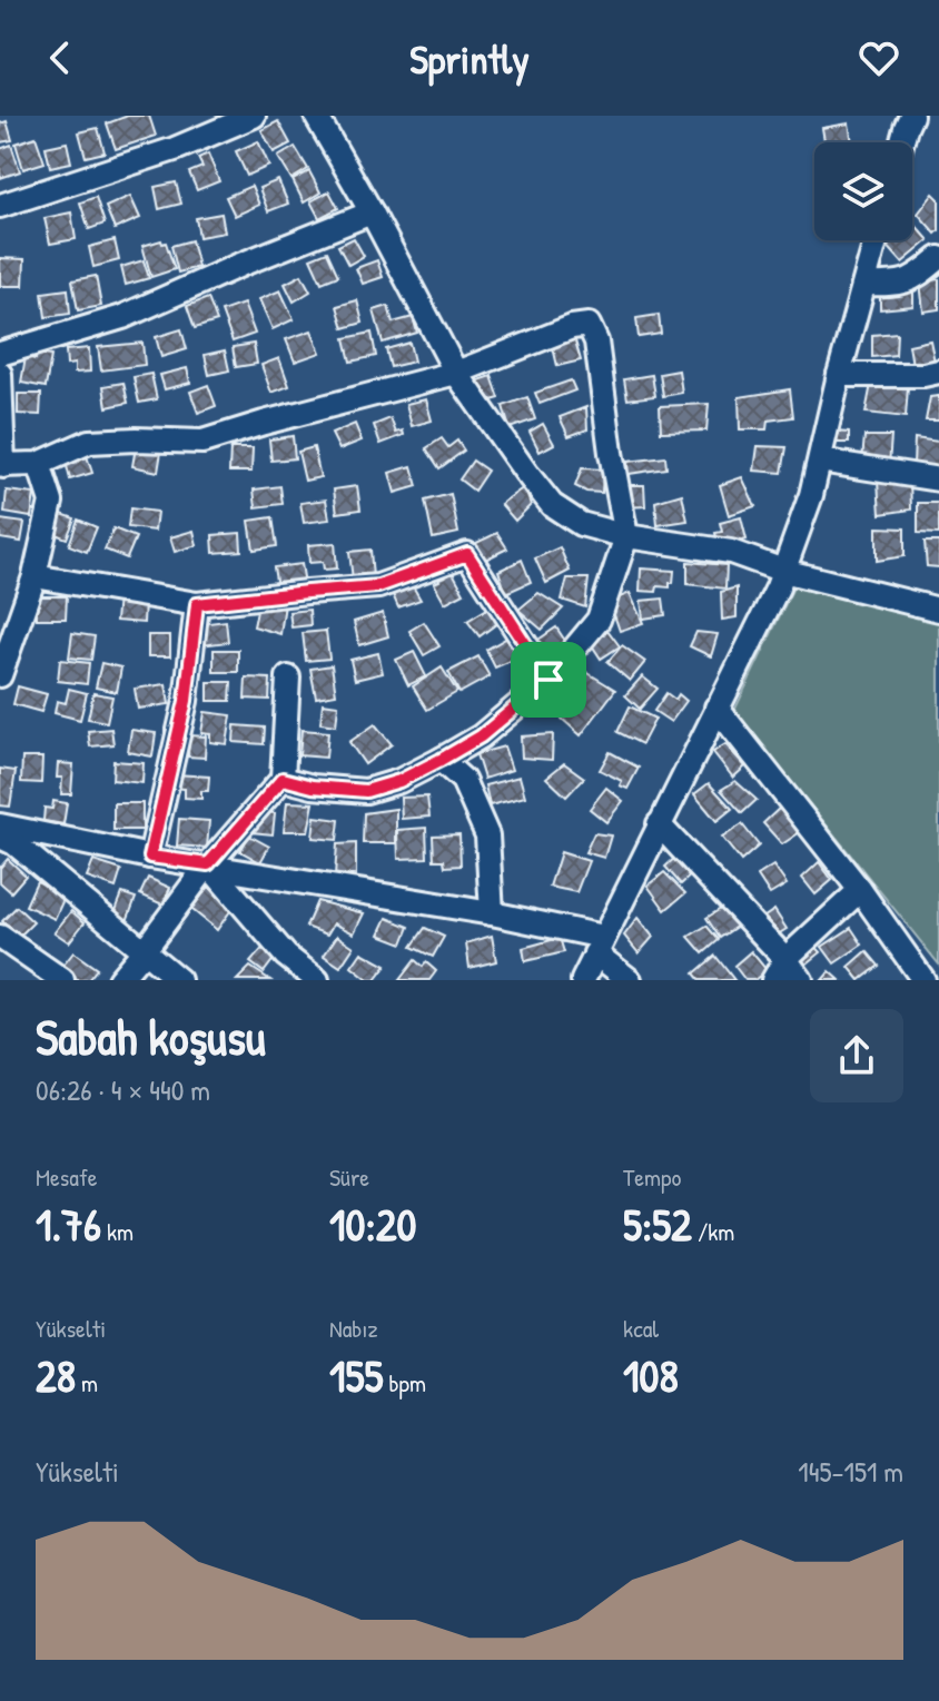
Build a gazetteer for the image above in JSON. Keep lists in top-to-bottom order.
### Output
{
  "page": {
    "header": "Sprintly",
    "heading": ["Sabah koşusu", "06:26 · 4 × 440 m"],
    "stats": [
      ["Mesafe", "1.76 km"],
      ["Süre", "10:20"],
      ["Tempo", "5:52 /km"],
      ["Yükselti", "28 m"],
      ["Nabız", "155 bpm"],
      ["kcal", "108"]
    ],
    "chart": ["Yükselti", "145–151 m"]
  }
}
